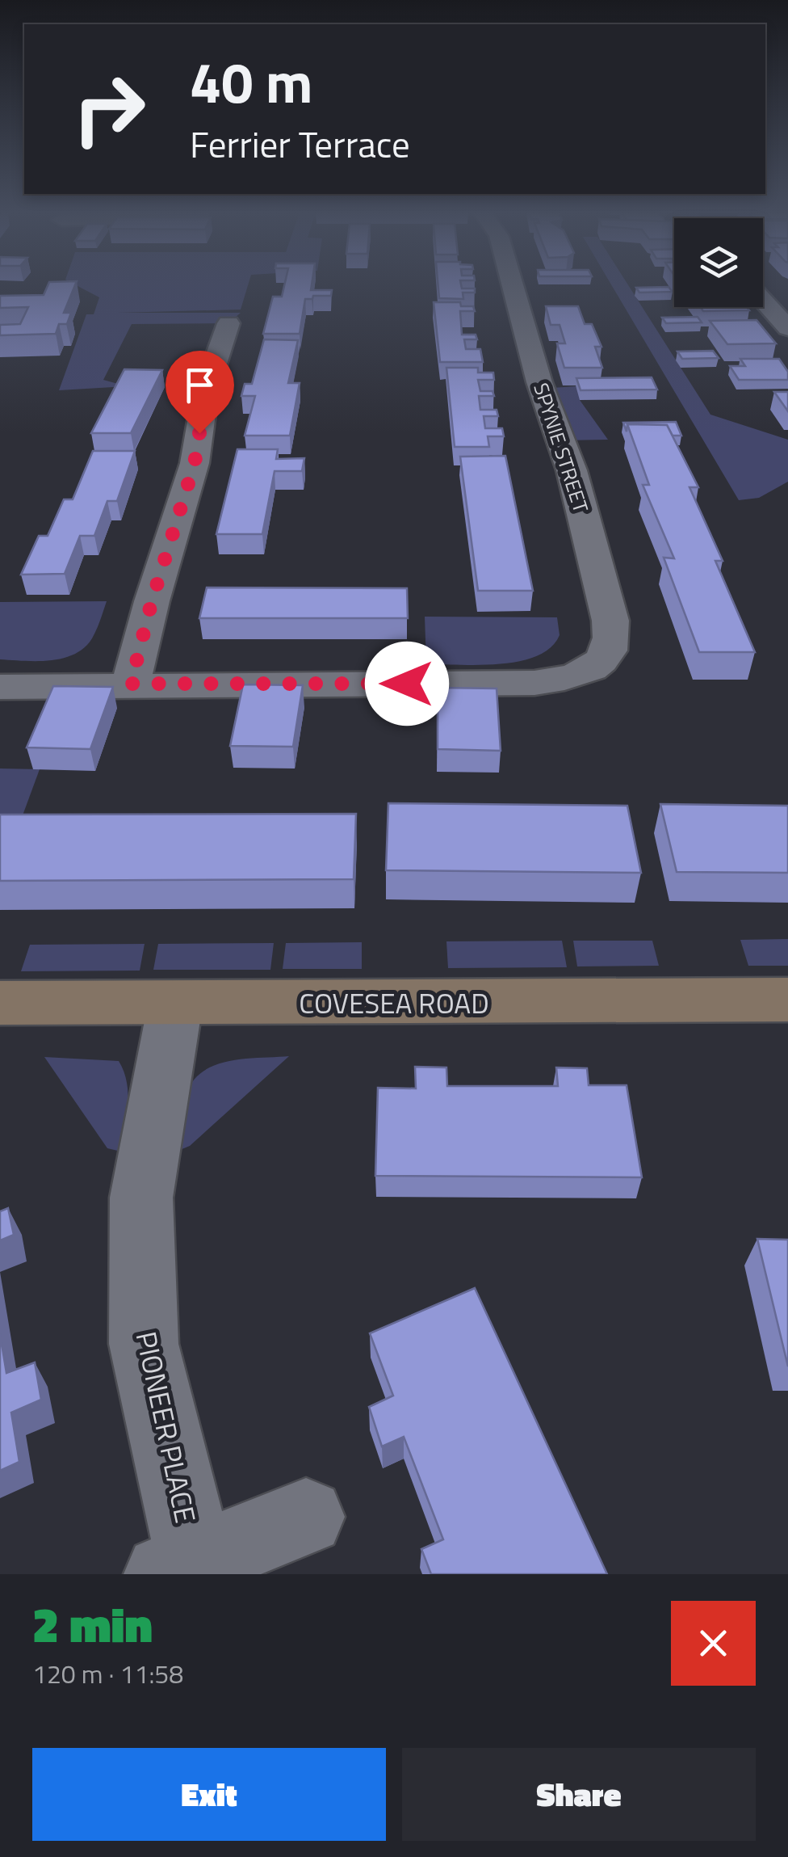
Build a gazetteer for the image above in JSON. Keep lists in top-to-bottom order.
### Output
{
  "streets": {
    "street": ["SPYNIE STREET", "COVESEA ROAD", "PIONEER PLACE"]
  },
  "crossings": [
    ["COVESEA ROAD", "PIONEER PLACE"]
  ],
  "page": {
    "turn": ["40 m", "Ferrier Terrace"],
    "heading": ["2 min", "120 m · 11:58"],
    "buttons": ["Exit", "Share"]
  }
}
